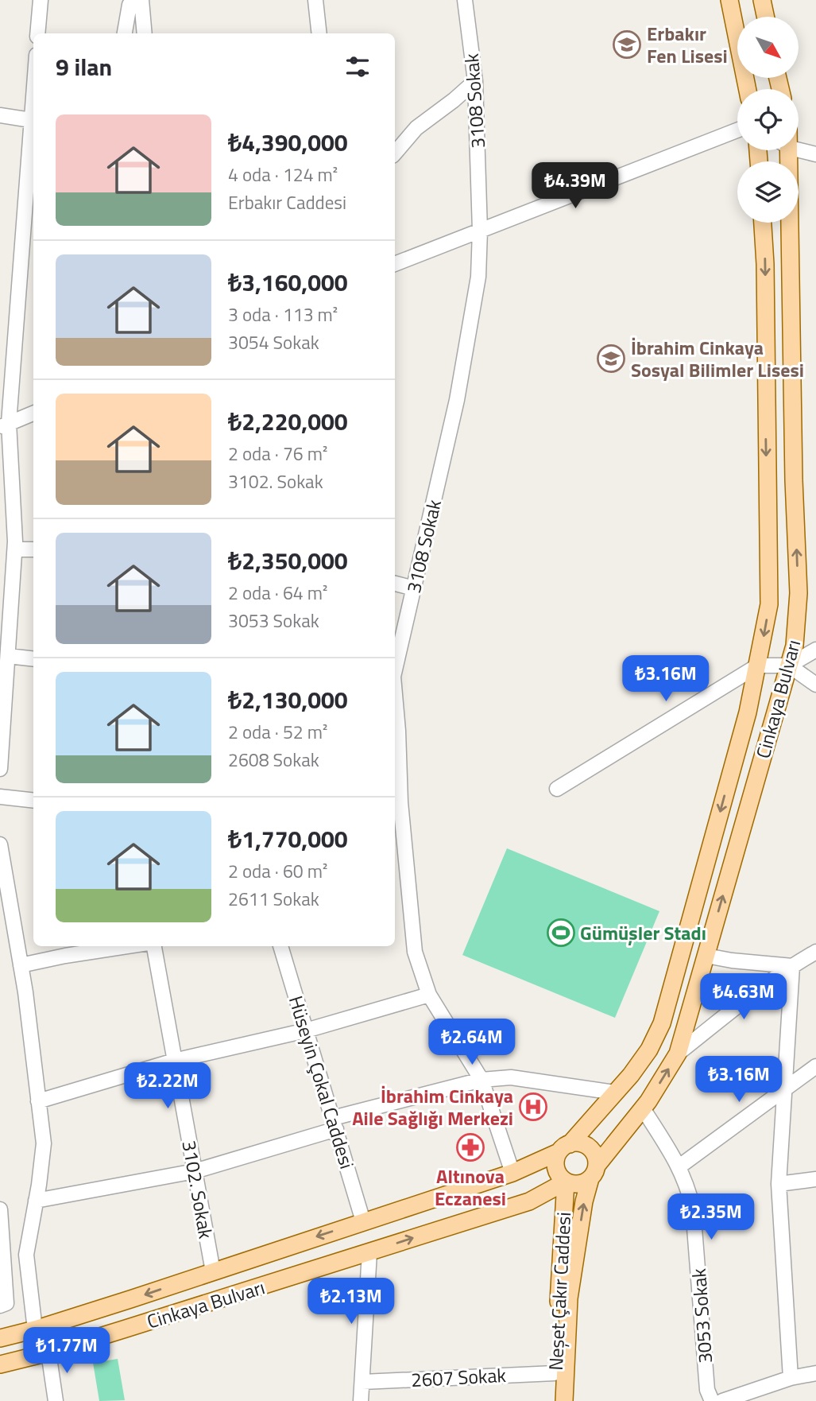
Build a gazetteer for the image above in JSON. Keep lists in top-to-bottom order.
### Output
{
  "streets": {
    "main road": ["Cinkaya Bulvarı", "Neşet Çakır Caddesi"],
    "street": [
      "3108 Sokak",
      "Hüseyin Çokal Caddesi",
      "3102. Sokak",
      "3053 Sokak",
      "2607 Sokak"
    ]
  },
  "crossings": [
    ["3108 Sokak", "Cinkaya Bulvarı"],
    ["Cinkaya Bulvarı", "Hüseyin Çokal Caddesi"],
    ["Cinkaya Bulvarı", "3102. Sokak"],
    ["Cinkaya Bulvarı", "Neşet Çakır Caddesi"],
    ["Cinkaya Bulvarı", "3053 Sokak"],
    ["Neşet Çakır Caddesi", "2607 Sokak"]
  ],
  "places": {
    "school or university": ["Erbakır Fen Lisesi", "İbrahim Cinkaya Sosyal Bilimler Lisesi"],
    "sports": ["Gümüşler Stadı"],
    "hospital": ["İbrahim Cinkaya Aile Sağlığı Merkezi"],
    "pharmacy": ["Altınova Eczanesi"]
  },
  "north": "bottom right",
  "page": {
    "heading": "9 ilan",
    "list": [
      {
        "name": "₺4,390,000",
        "note": "4 oda · 124 m² · Erbakır Caddesi"
      },
      {
        "name": "₺3,160,000",
        "note": "3 oda · 113 m² · 3054 Sokak"
      },
      {
        "name": "₺2,220,000",
        "note": "2 oda · 76 m² · 3102. Sokak"
      },
      {
        "name": "₺2,350,000",
        "note": "2 oda · 64 m² · 3053 Sokak"
      },
      {
        "name": "₺2,130,000",
        "note": "2 oda · 52 m² · 2608 Sokak"
      },
      {
        "name": "₺1,770,000",
        "note": "2 oda · 60 m² · 2611 Sokak"
      }
    ],
    "price": [
      "₺4.39M",
      "₺3.16M",
      "₺4.63M",
      "₺2.64M",
      "₺3.16M",
      "₺2.22M",
      "₺2.35M",
      "₺2.13M",
      "₺1.77M"
    ]
  }
}
